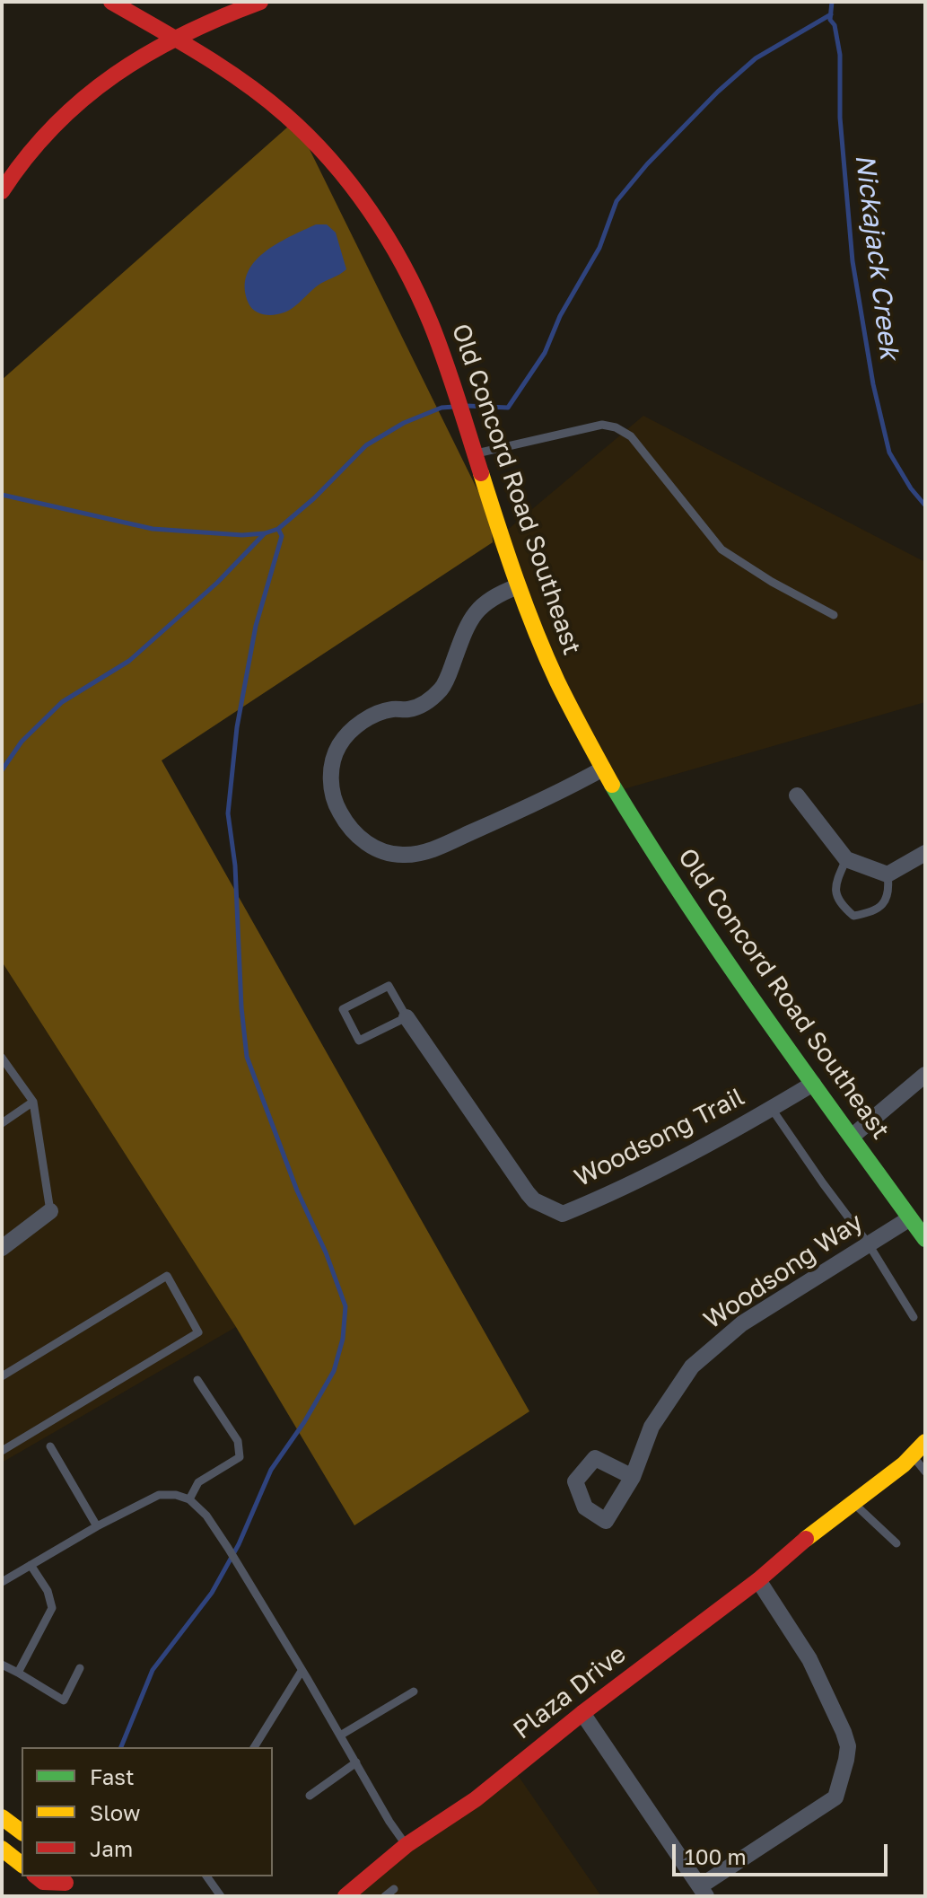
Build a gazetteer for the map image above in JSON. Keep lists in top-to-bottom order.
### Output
{
  "streets": {
    "street": [
      "Old Concord Road Southeast",
      "Woodsong Trail",
      "Woodsong Way",
      "Plaza Drive"
    ]
  },
  "crossings": [
    ["Old Concord Road Southeast", "Woodsong Trail"],
    ["Old Concord Road Southeast", "Woodsong Way"]
  ],
  "water": ["Nickajack Creek"],
  "legend": ["Fast", "Slow", "Jam"],
  "scale_bar": "100 m"
}
